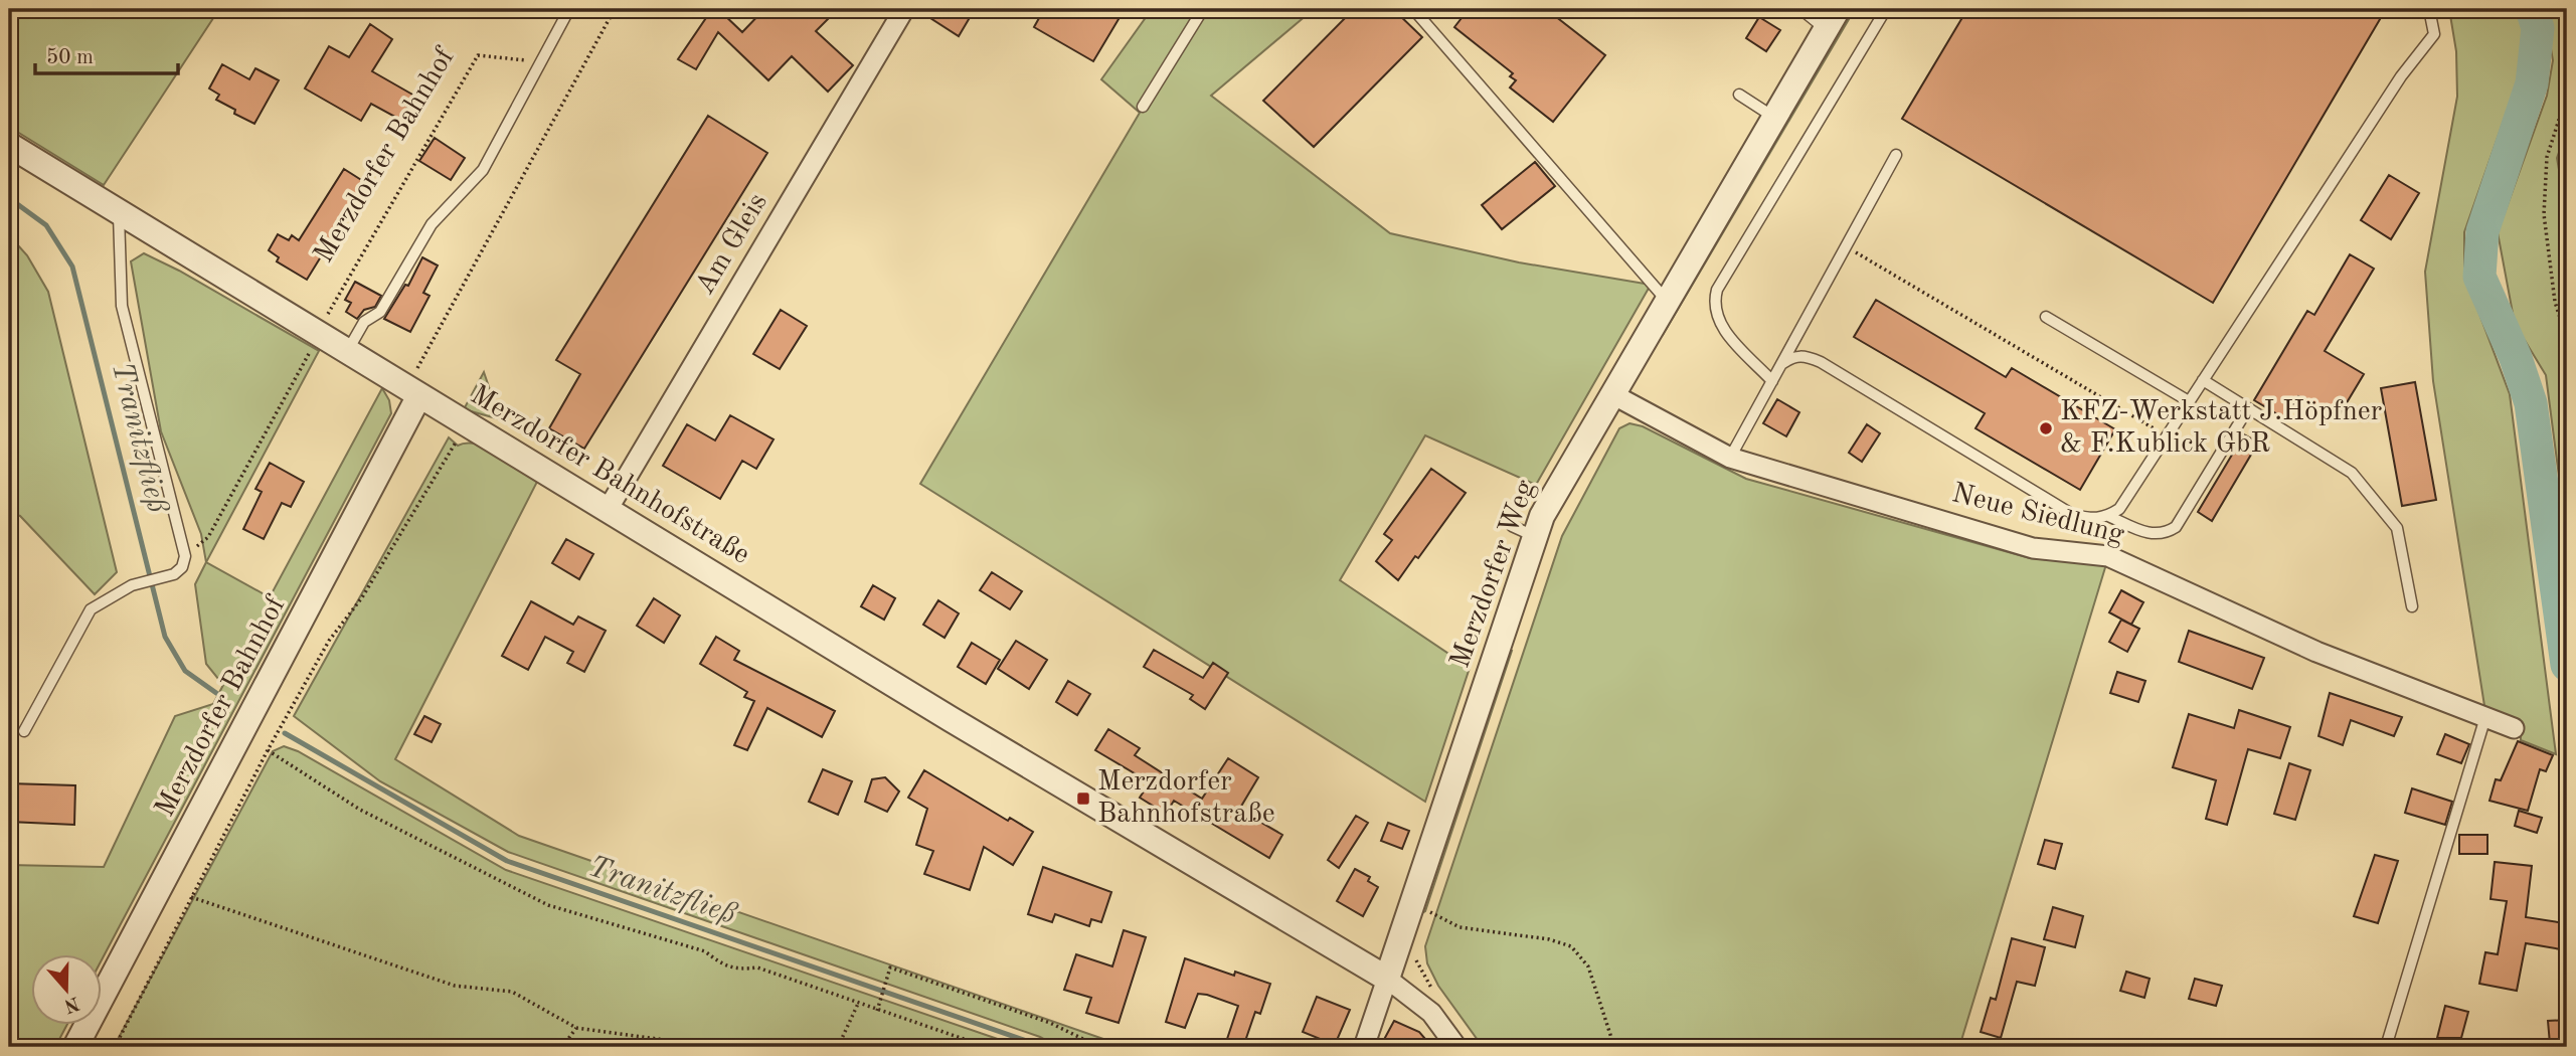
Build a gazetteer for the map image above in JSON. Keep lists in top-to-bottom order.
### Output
{
  "streets": {
    "street": [
      "Merzdorfer Bahnhof",
      "Am Gleis",
      "Merzdorfer Bahnhofstraße",
      "Neue Siedlung",
      "Merzdorfer Weg"
    ]
  },
  "crossings": [
    ["Merzdorfer Bahnhof", "Merzdorfer Bahnhofstraße"],
    ["Am Gleis", "Merzdorfer Bahnhofstraße"],
    ["Merzdorfer Bahnhofstraße", "Merzdorfer Weg"],
    ["Neue Siedlung", "Merzdorfer Weg"]
  ],
  "water": ["Tranitzfließ"],
  "places": {
    "other": ["KFZ-Werkstatt J.Höpfner & F.Kublick GbR"],
    "transit": ["Merzdorfer Bahnhofstraße"]
  },
  "scale_bar": "50 m",
  "north": "bottom"
}
